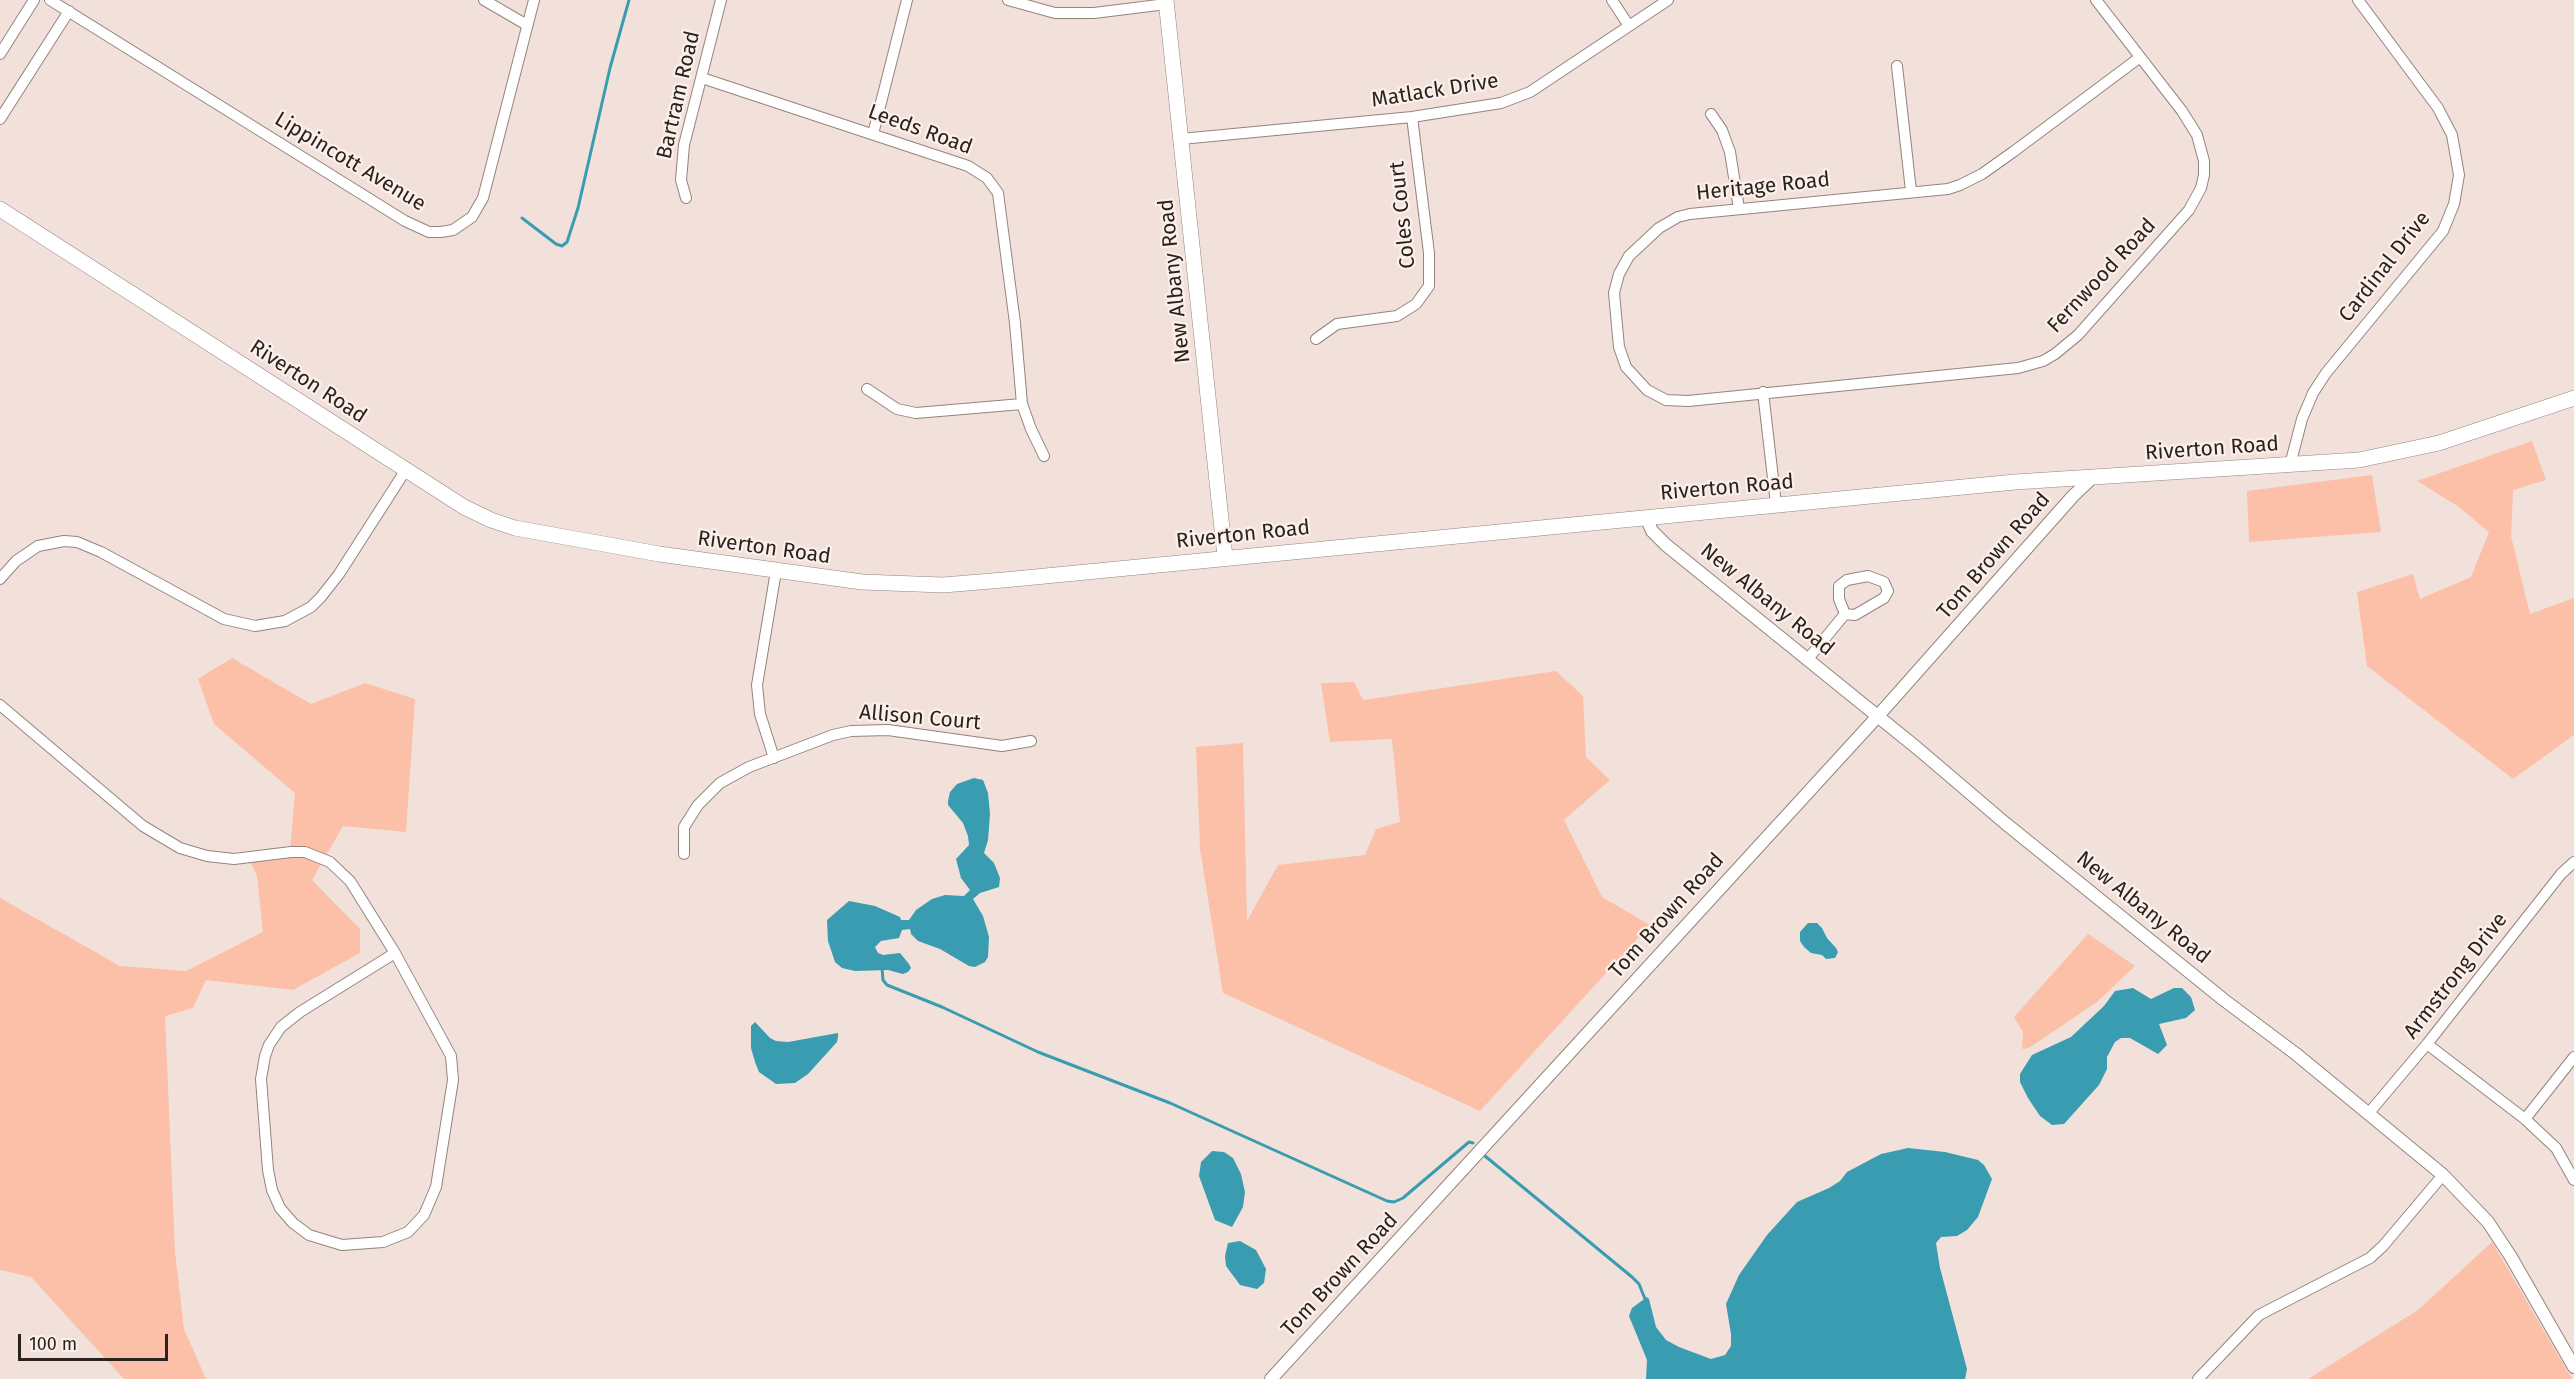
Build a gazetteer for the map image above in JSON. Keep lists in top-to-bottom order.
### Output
{
  "streets": {
    "main road": ["New Albany Road", "Riverton Road"],
    "street": [
      "Matlack Drive",
      "Bartram Road",
      "Leeds Road",
      "Lippincott Avenue",
      "Heritage Road",
      "Coles Court",
      "Cardinal Drive",
      "Fernwood Road",
      "Tom Brown Road",
      "Allison Court",
      "Armstrong Drive"
    ]
  },
  "crossings": [
    ["Matlack Drive", "Coles Court"],
    ["Matlack Drive", "New Albany Road"],
    ["Bartram Road", "Leeds Road"],
    ["Heritage Road", "Fernwood Road"],
    ["Cardinal Drive", "Riverton Road"],
    ["New Albany Road", "Riverton Road"],
    ["New Albany Road", "Tom Brown Road"],
    ["New Albany Road", "Armstrong Drive"],
    ["Riverton Road", "Tom Brown Road"]
  ],
  "scale_bar": "100 m"
}
